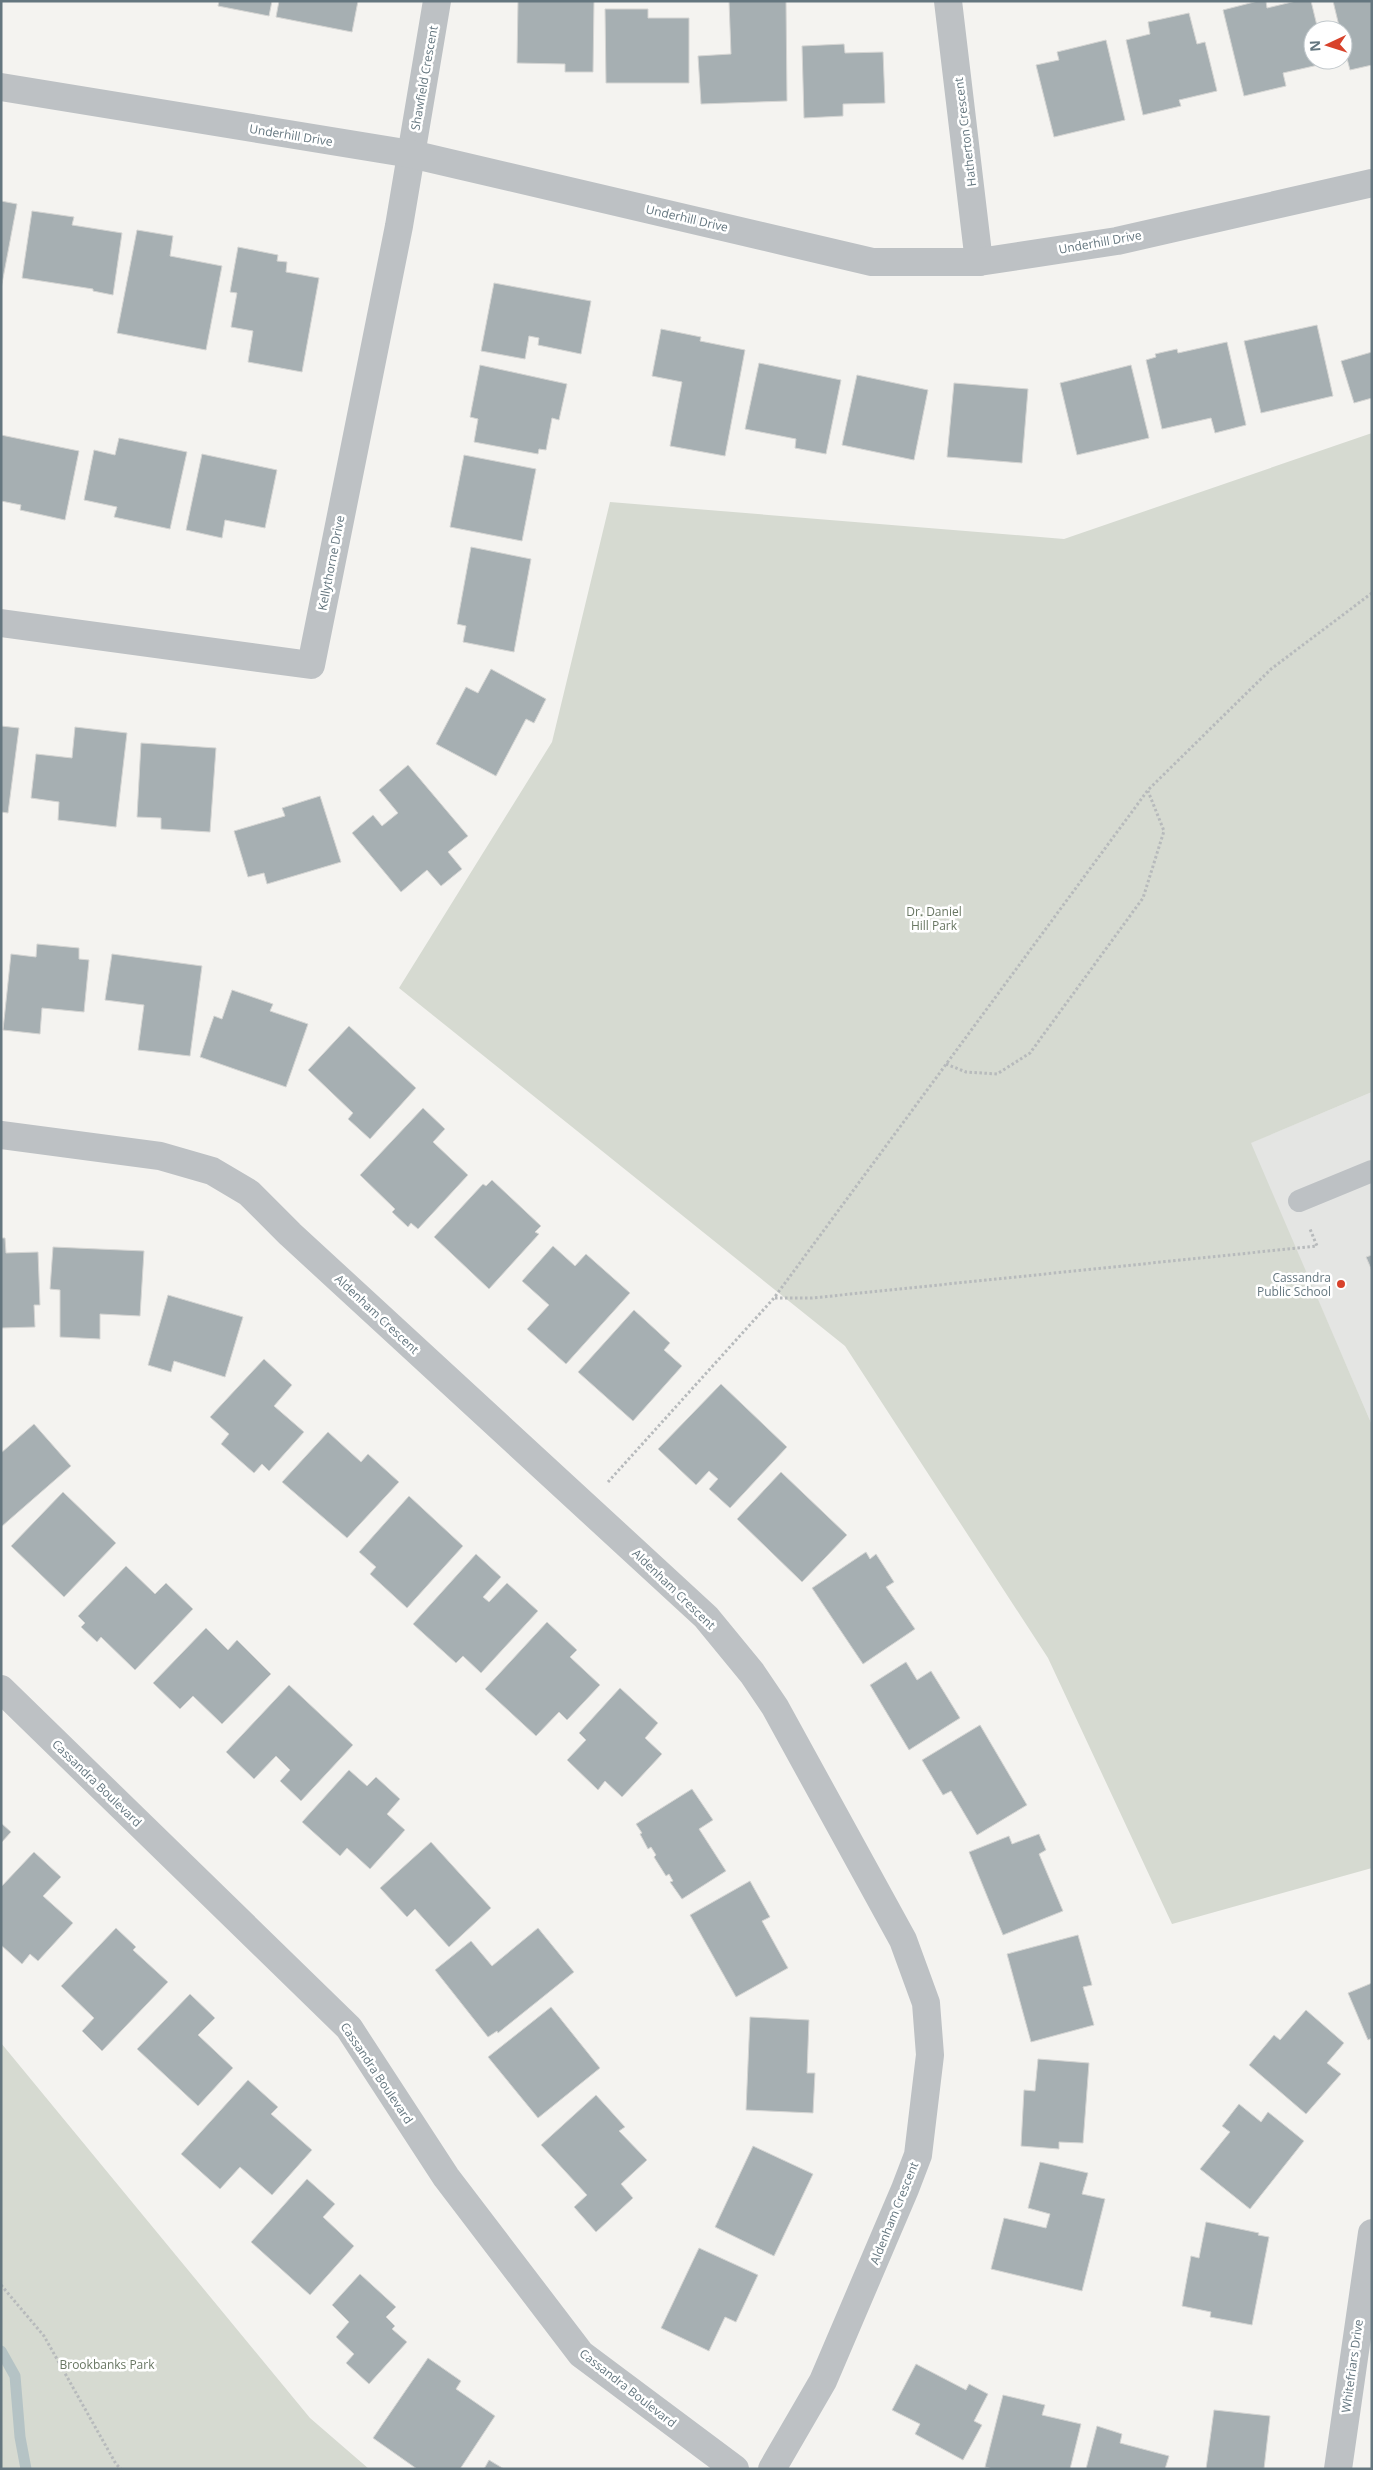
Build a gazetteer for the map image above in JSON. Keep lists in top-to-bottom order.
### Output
{
  "streets": {
    "street": [
      "Shawfield Crescent",
      "Hatherton Crescent",
      "Underhill Drive",
      "Kellythorne Drive",
      "Aldenham Crescent",
      "Cassandra Boulevard",
      "Whitefriars Drive"
    ]
  },
  "crossings": [
    ["Shawfield Crescent", "Underhill Drive"],
    ["Shawfield Crescent", "Kellythorne Drive"],
    ["Hatherton Crescent", "Underhill Drive"],
    ["Underhill Drive", "Kellythorne Drive"]
  ],
  "parks": ["Dr. Daniel Hill Park", "Brookbanks Park"],
  "places": ["Cassandra Public School"],
  "north": "left"
}
